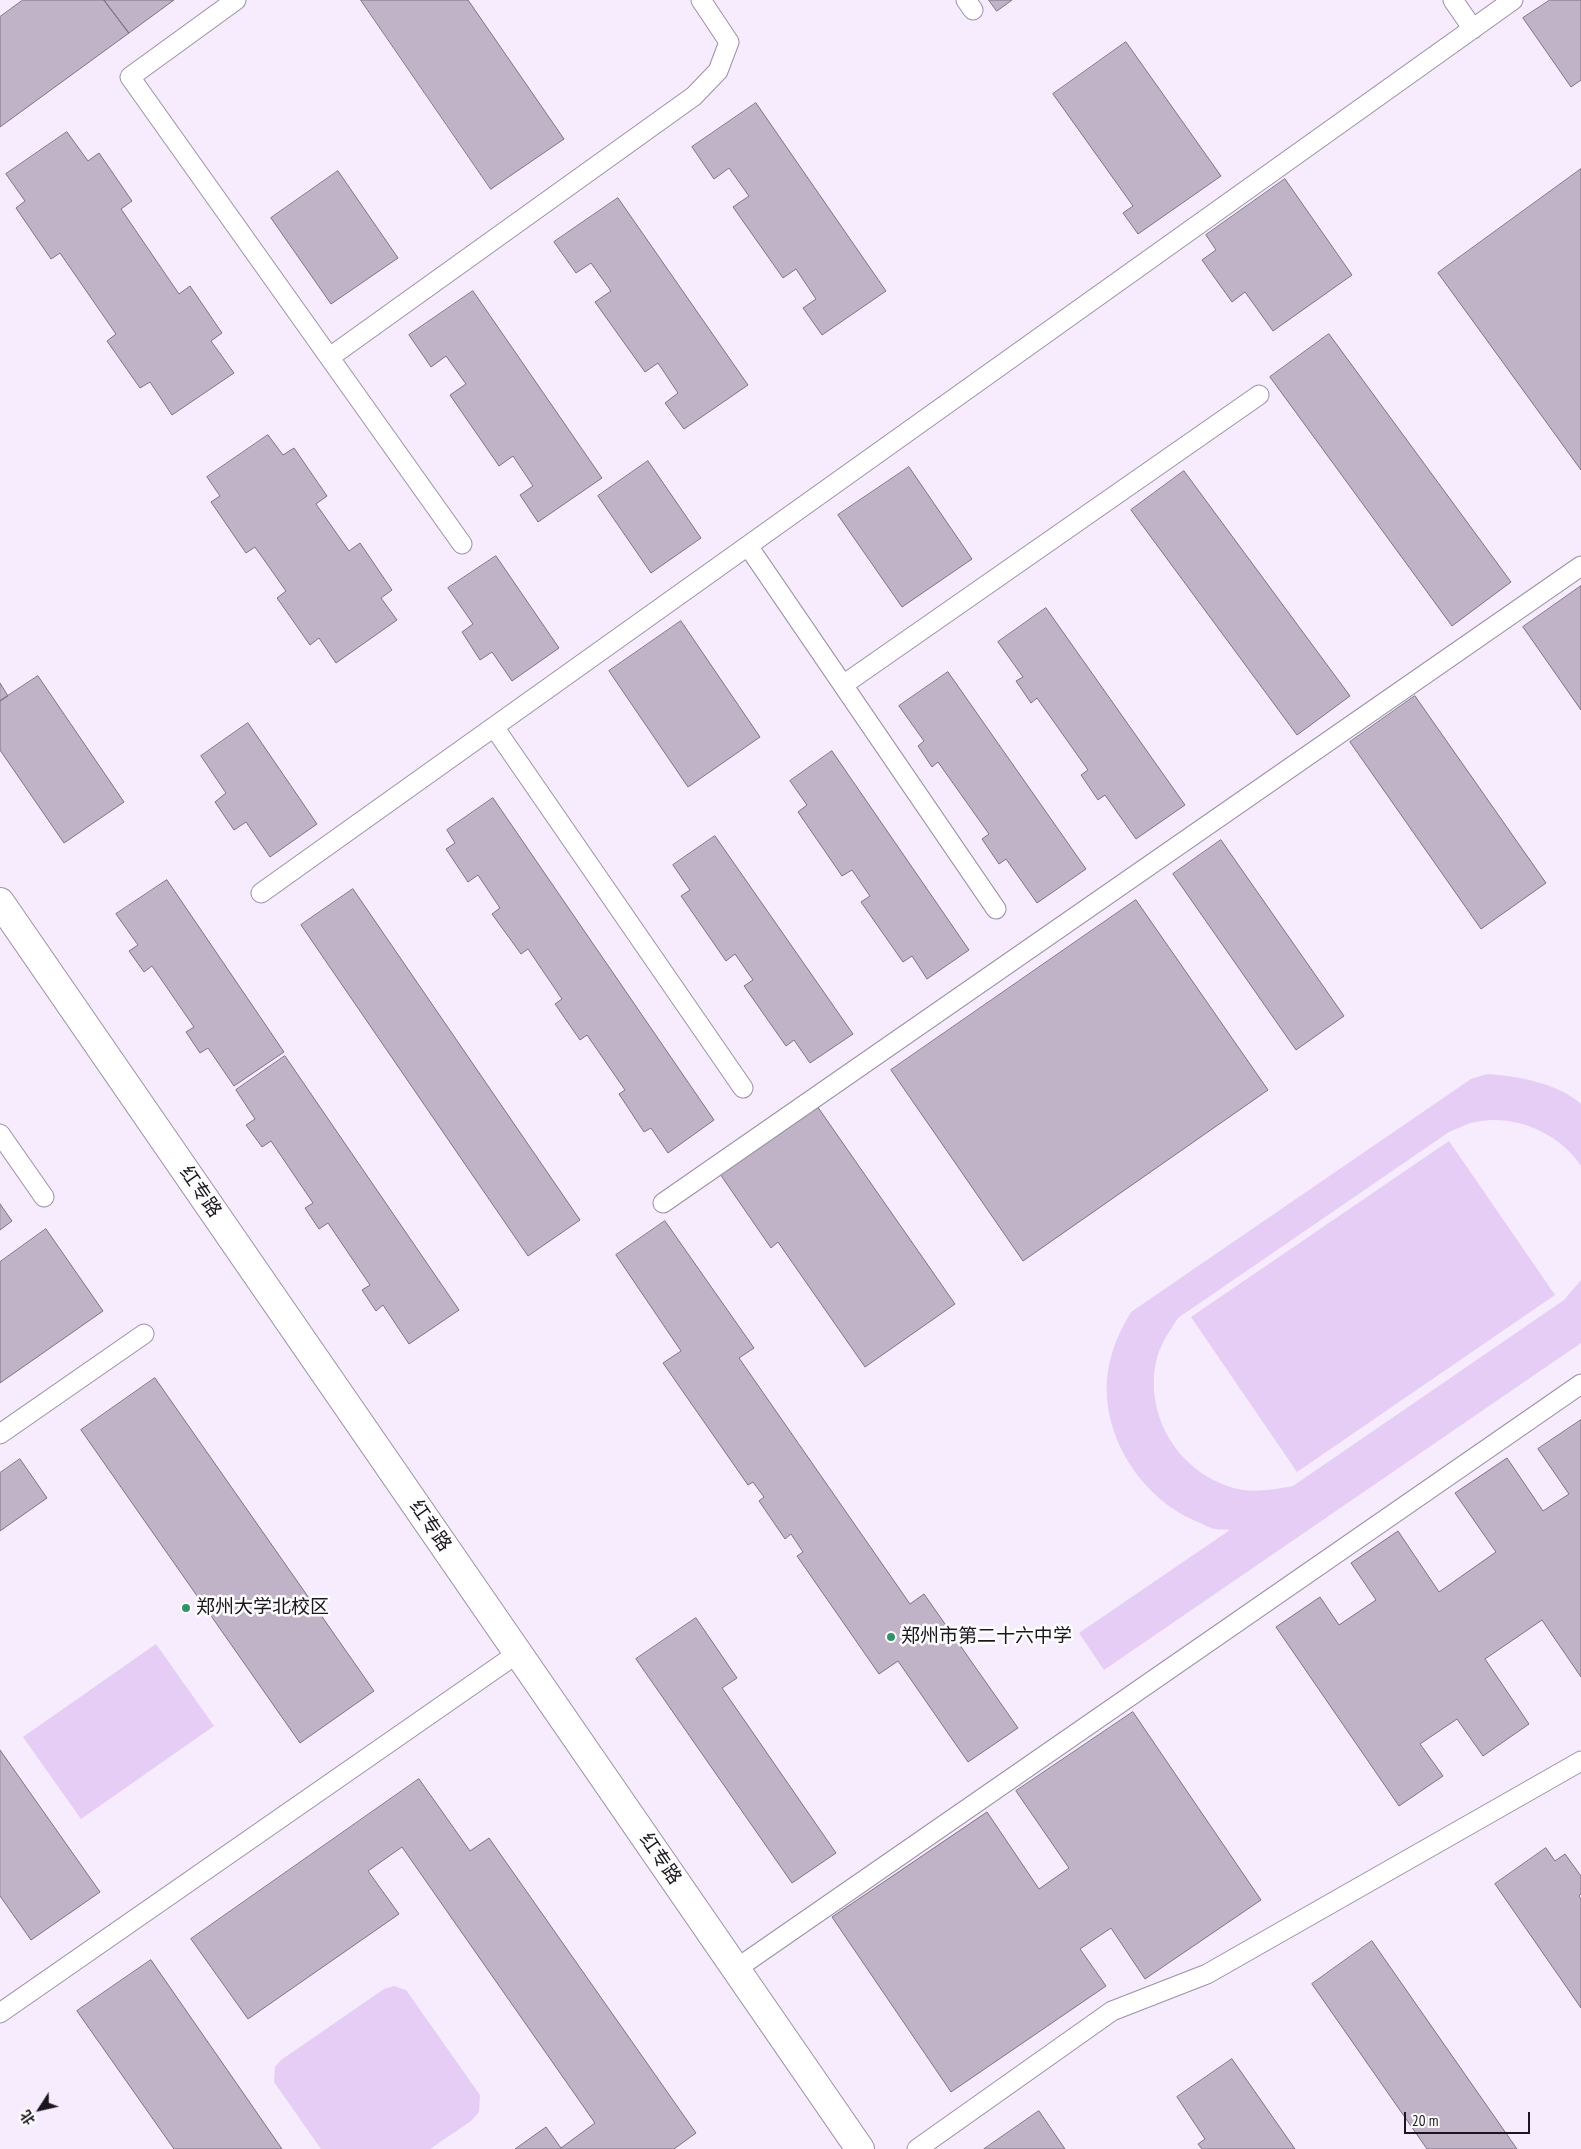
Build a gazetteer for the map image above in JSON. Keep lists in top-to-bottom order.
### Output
{
  "streets": {
    "street": ["红专路"]
  },
  "places": ["郑州大学北校区", "郑州市第二十六中学"],
  "scale_bar": "20 m",
  "north": "bottom left"
}
